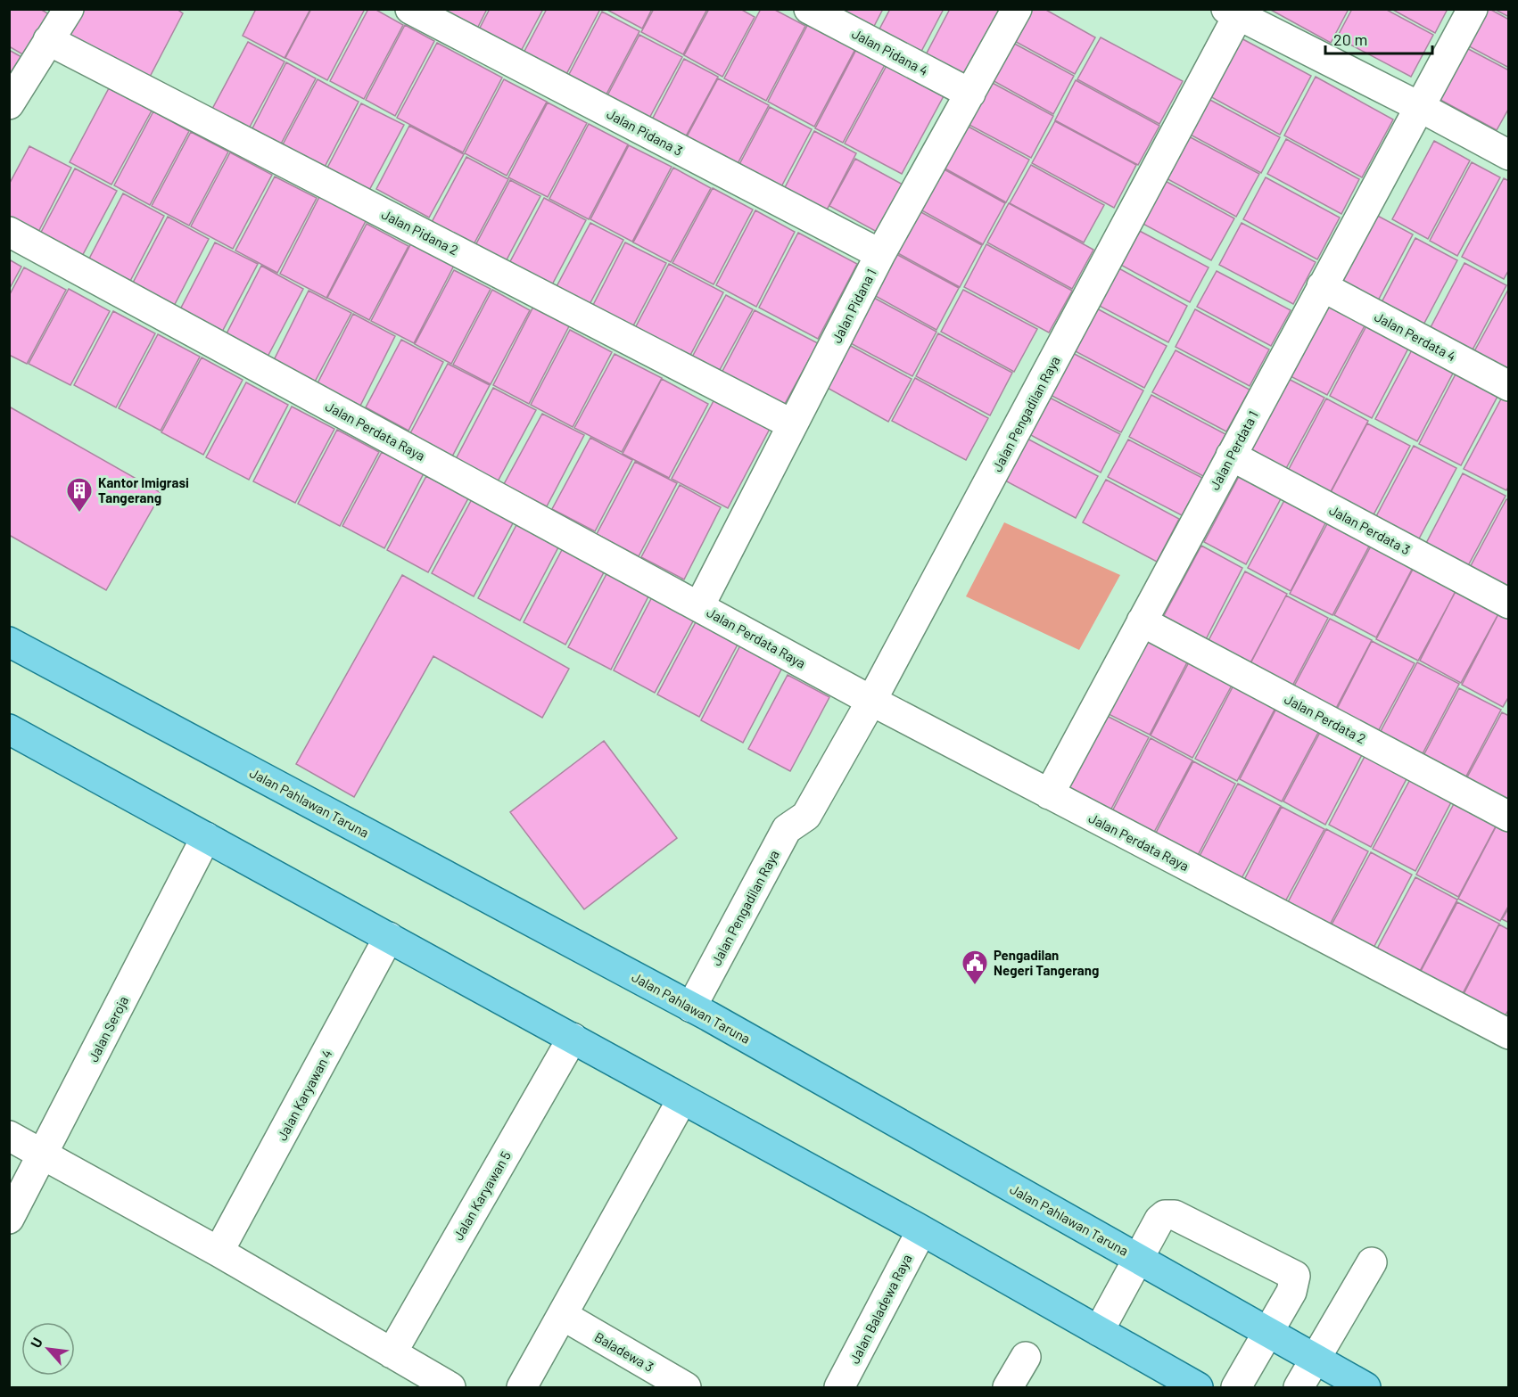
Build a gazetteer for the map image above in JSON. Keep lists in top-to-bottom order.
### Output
{
  "streets": {
    "main road": ["Jalan Pahlawan Taruna"],
    "street": [
      "Jalan Pidana 4",
      "Jalan Pidana 3",
      "Jalan Pidana 2",
      "Jalan Pidana 1",
      "Jalan Perdata 4",
      "Jalan Pengadilan Raya",
      "Jalan Perdata Raya",
      "Jalan Perdata 1",
      "Jalan Perdata 3",
      "Jalan Perdata 2",
      "Jalan Seroja",
      "Jalan Karyawan 4",
      "Jalan Karyawan 5",
      "Jalan Baladewa Raya",
      "Baladewa 3"
    ]
  },
  "crossings": [
    ["Jalan Pidana 4", "Jalan Pidana 1"],
    ["Jalan Pidana 3", "Jalan Pidana 1"],
    ["Jalan Pidana 2", "Jalan Pidana 1"],
    ["Jalan Pidana 1", "Jalan Perdata Raya"],
    ["Jalan Perdata 4", "Jalan Perdata 1"],
    ["Jalan Pengadilan Raya", "Jalan Perdata Raya"],
    ["Jalan Pengadilan Raya", "Jalan Pahlawan Taruna"],
    ["Jalan Perdata Raya", "Jalan Perdata 1"],
    ["Jalan Perdata 1", "Jalan Perdata 3"],
    ["Jalan Perdata 1", "Jalan Perdata 2"]
  ],
  "places": {
    "building": ["Kantor Imigrasi Tangerang"],
    "public building": ["Pengadilan Negeri Tangerang"]
  },
  "scale_bar": "20 m",
  "north": "top left"
}
